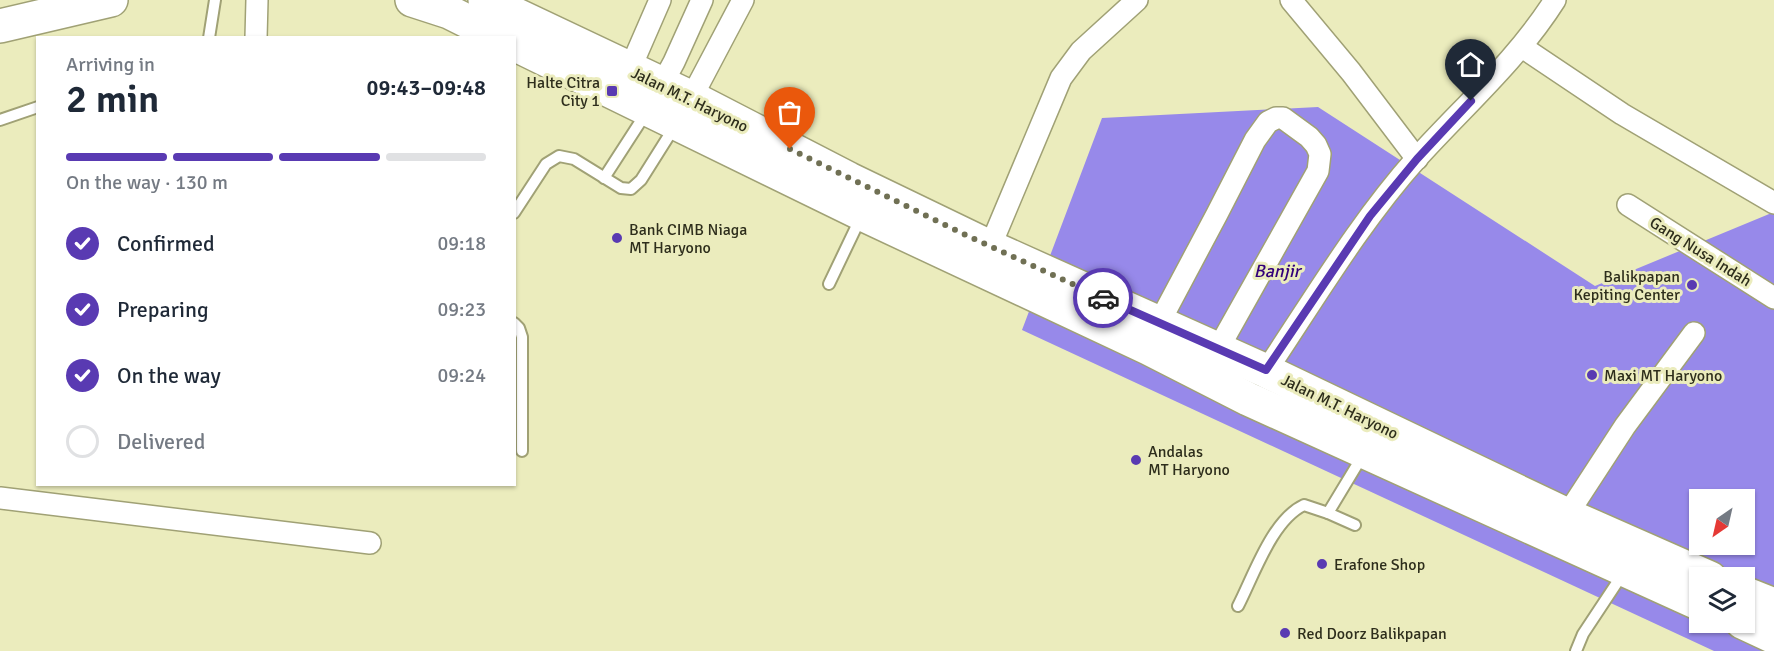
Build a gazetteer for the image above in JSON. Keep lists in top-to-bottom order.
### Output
{
  "streets": {
    "main road": ["Jalan M.T. Haryono"],
    "street": ["Gang Nusa Indah"]
  },
  "water": ["Banjir"],
  "places": {
    "transit": ["Halte Citra City 1"],
    "other": [
      "Bank CIMB Niaga MT Haryono",
      "Balikpapan Kepiting Center",
      "Maxi MT Haryono",
      "Andalas MT Haryono",
      "Erafone Shop",
      "Red Doorz Balikpapan"
    ]
  },
  "north": "bottom left",
  "page": {
    "heading": ["2 min", "Arriving in", "09:43–09:48"],
    "bar": "On the way · 130 m",
    "list": [
      ["Confirmed", "09:18"],
      ["Preparing", "09:23"],
      ["On the way", "09:24"],
      "Delivered"
    ]
  }
}
